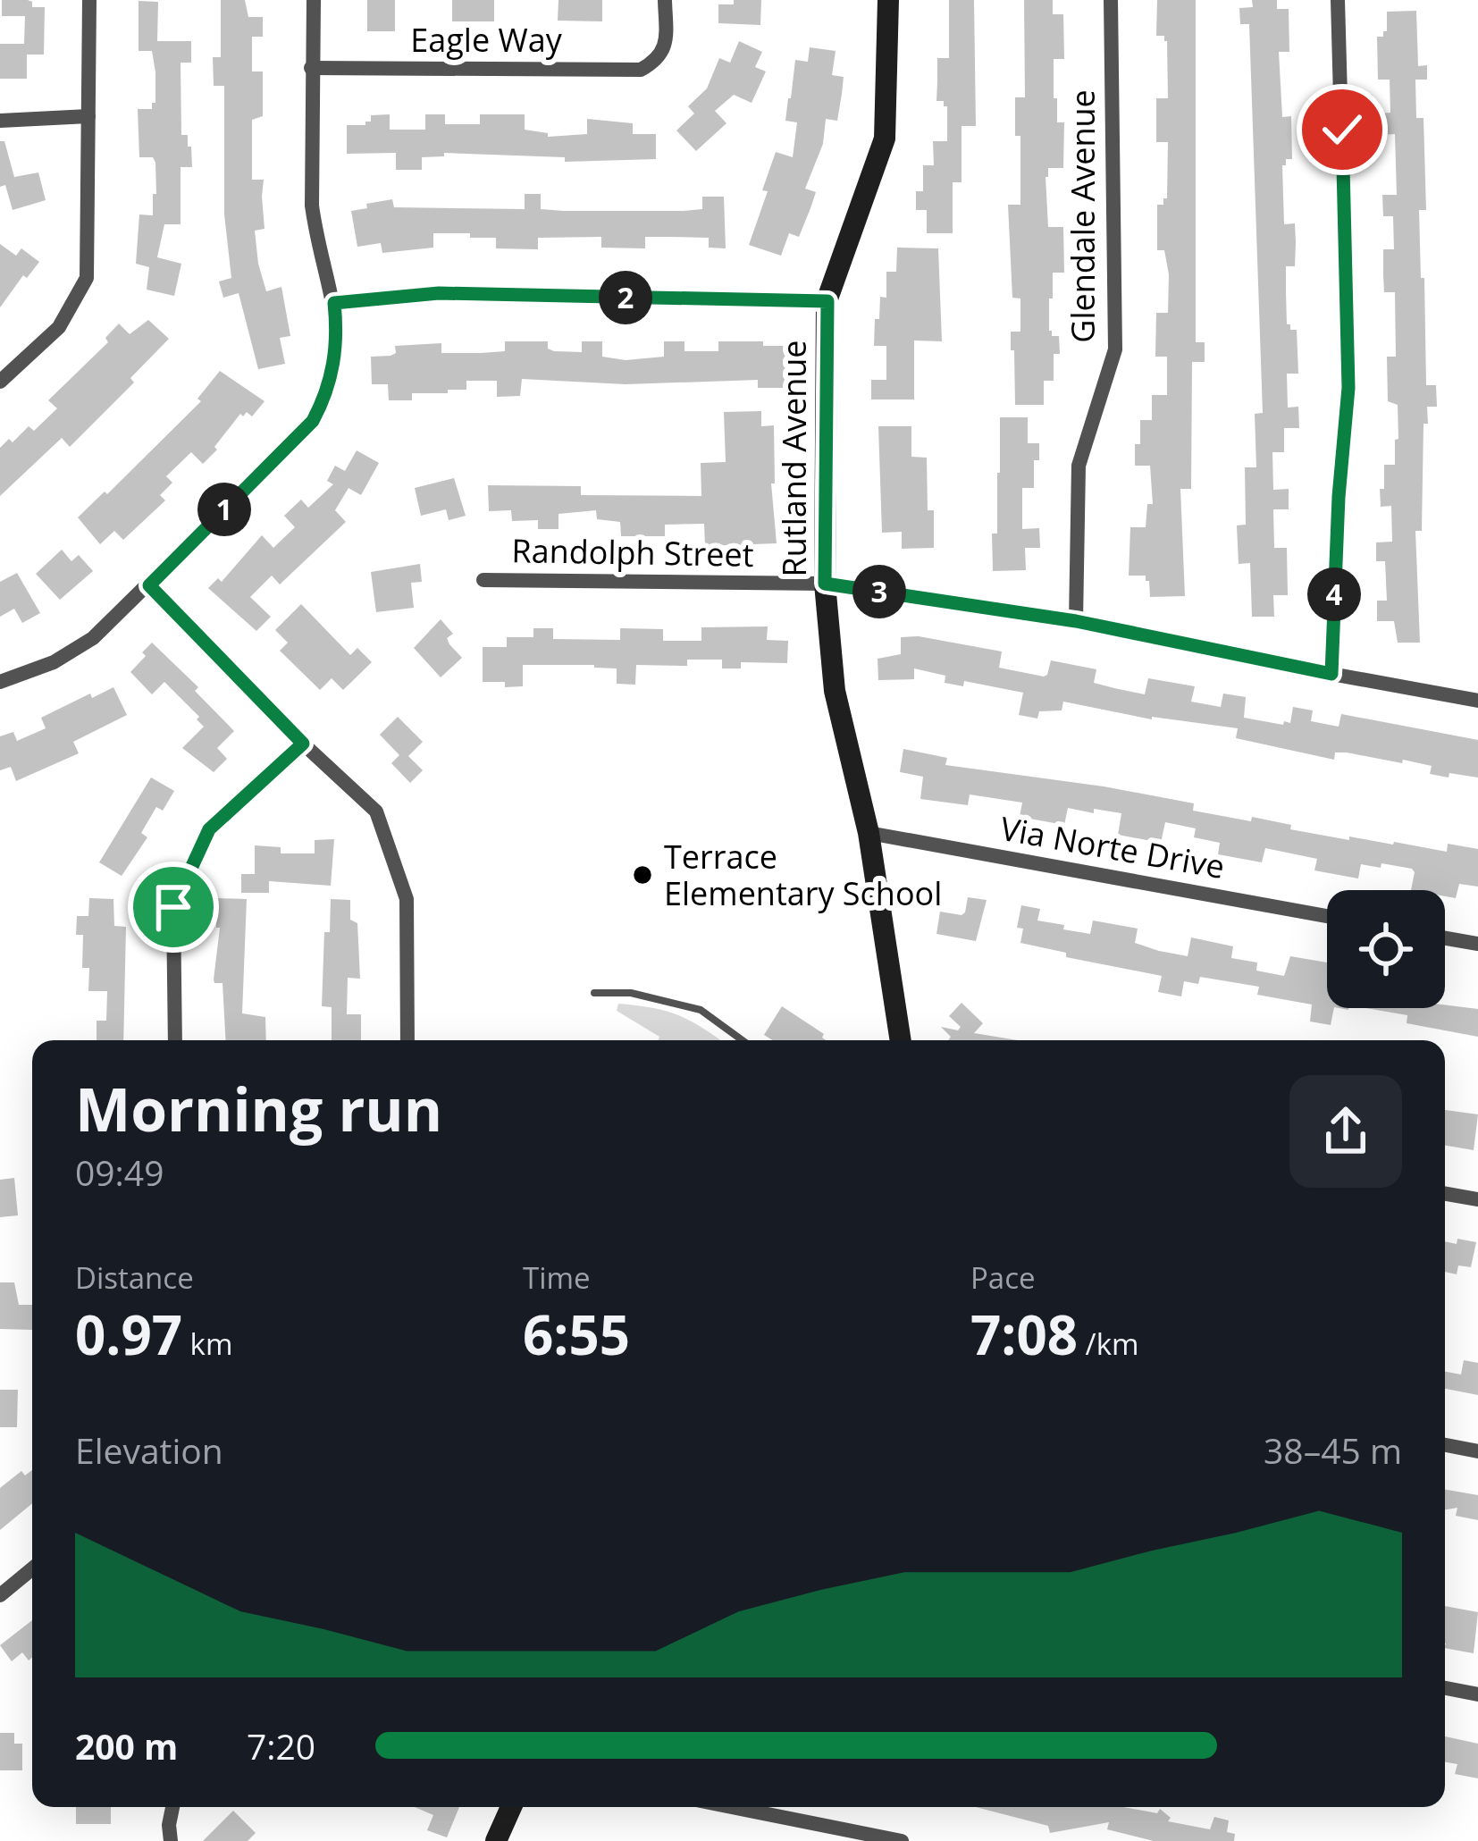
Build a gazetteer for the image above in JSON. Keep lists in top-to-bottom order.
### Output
{
  "streets": {
    "street": [
      "Eagle Way",
      "Glendale Avenue",
      "Rutland Avenue",
      "Randolph Street",
      "Via Norte Drive"
    ]
  },
  "crossings": [
    ["Glendale Avenue", "Randolph Street"],
    ["Rutland Avenue", "Randolph Street"],
    ["Rutland Avenue", "Via Norte Drive"]
  ],
  "places": ["Terrace Elementary School"],
  "page": {
    "pins": [
      "2",
      "1",
      "3",
      "4"
    ],
    "heading": ["Morning run", "09:49"],
    "stats": [
      ["Distance", "0.97 km"],
      ["Time", "6:55"],
      ["Pace", "7:08 /km"]
    ],
    "chart": ["Elevation", "38–45 m"],
    "list": [
      {
        "name": "200 m",
        "note": "7:20"
      }
    ]
  }
}
